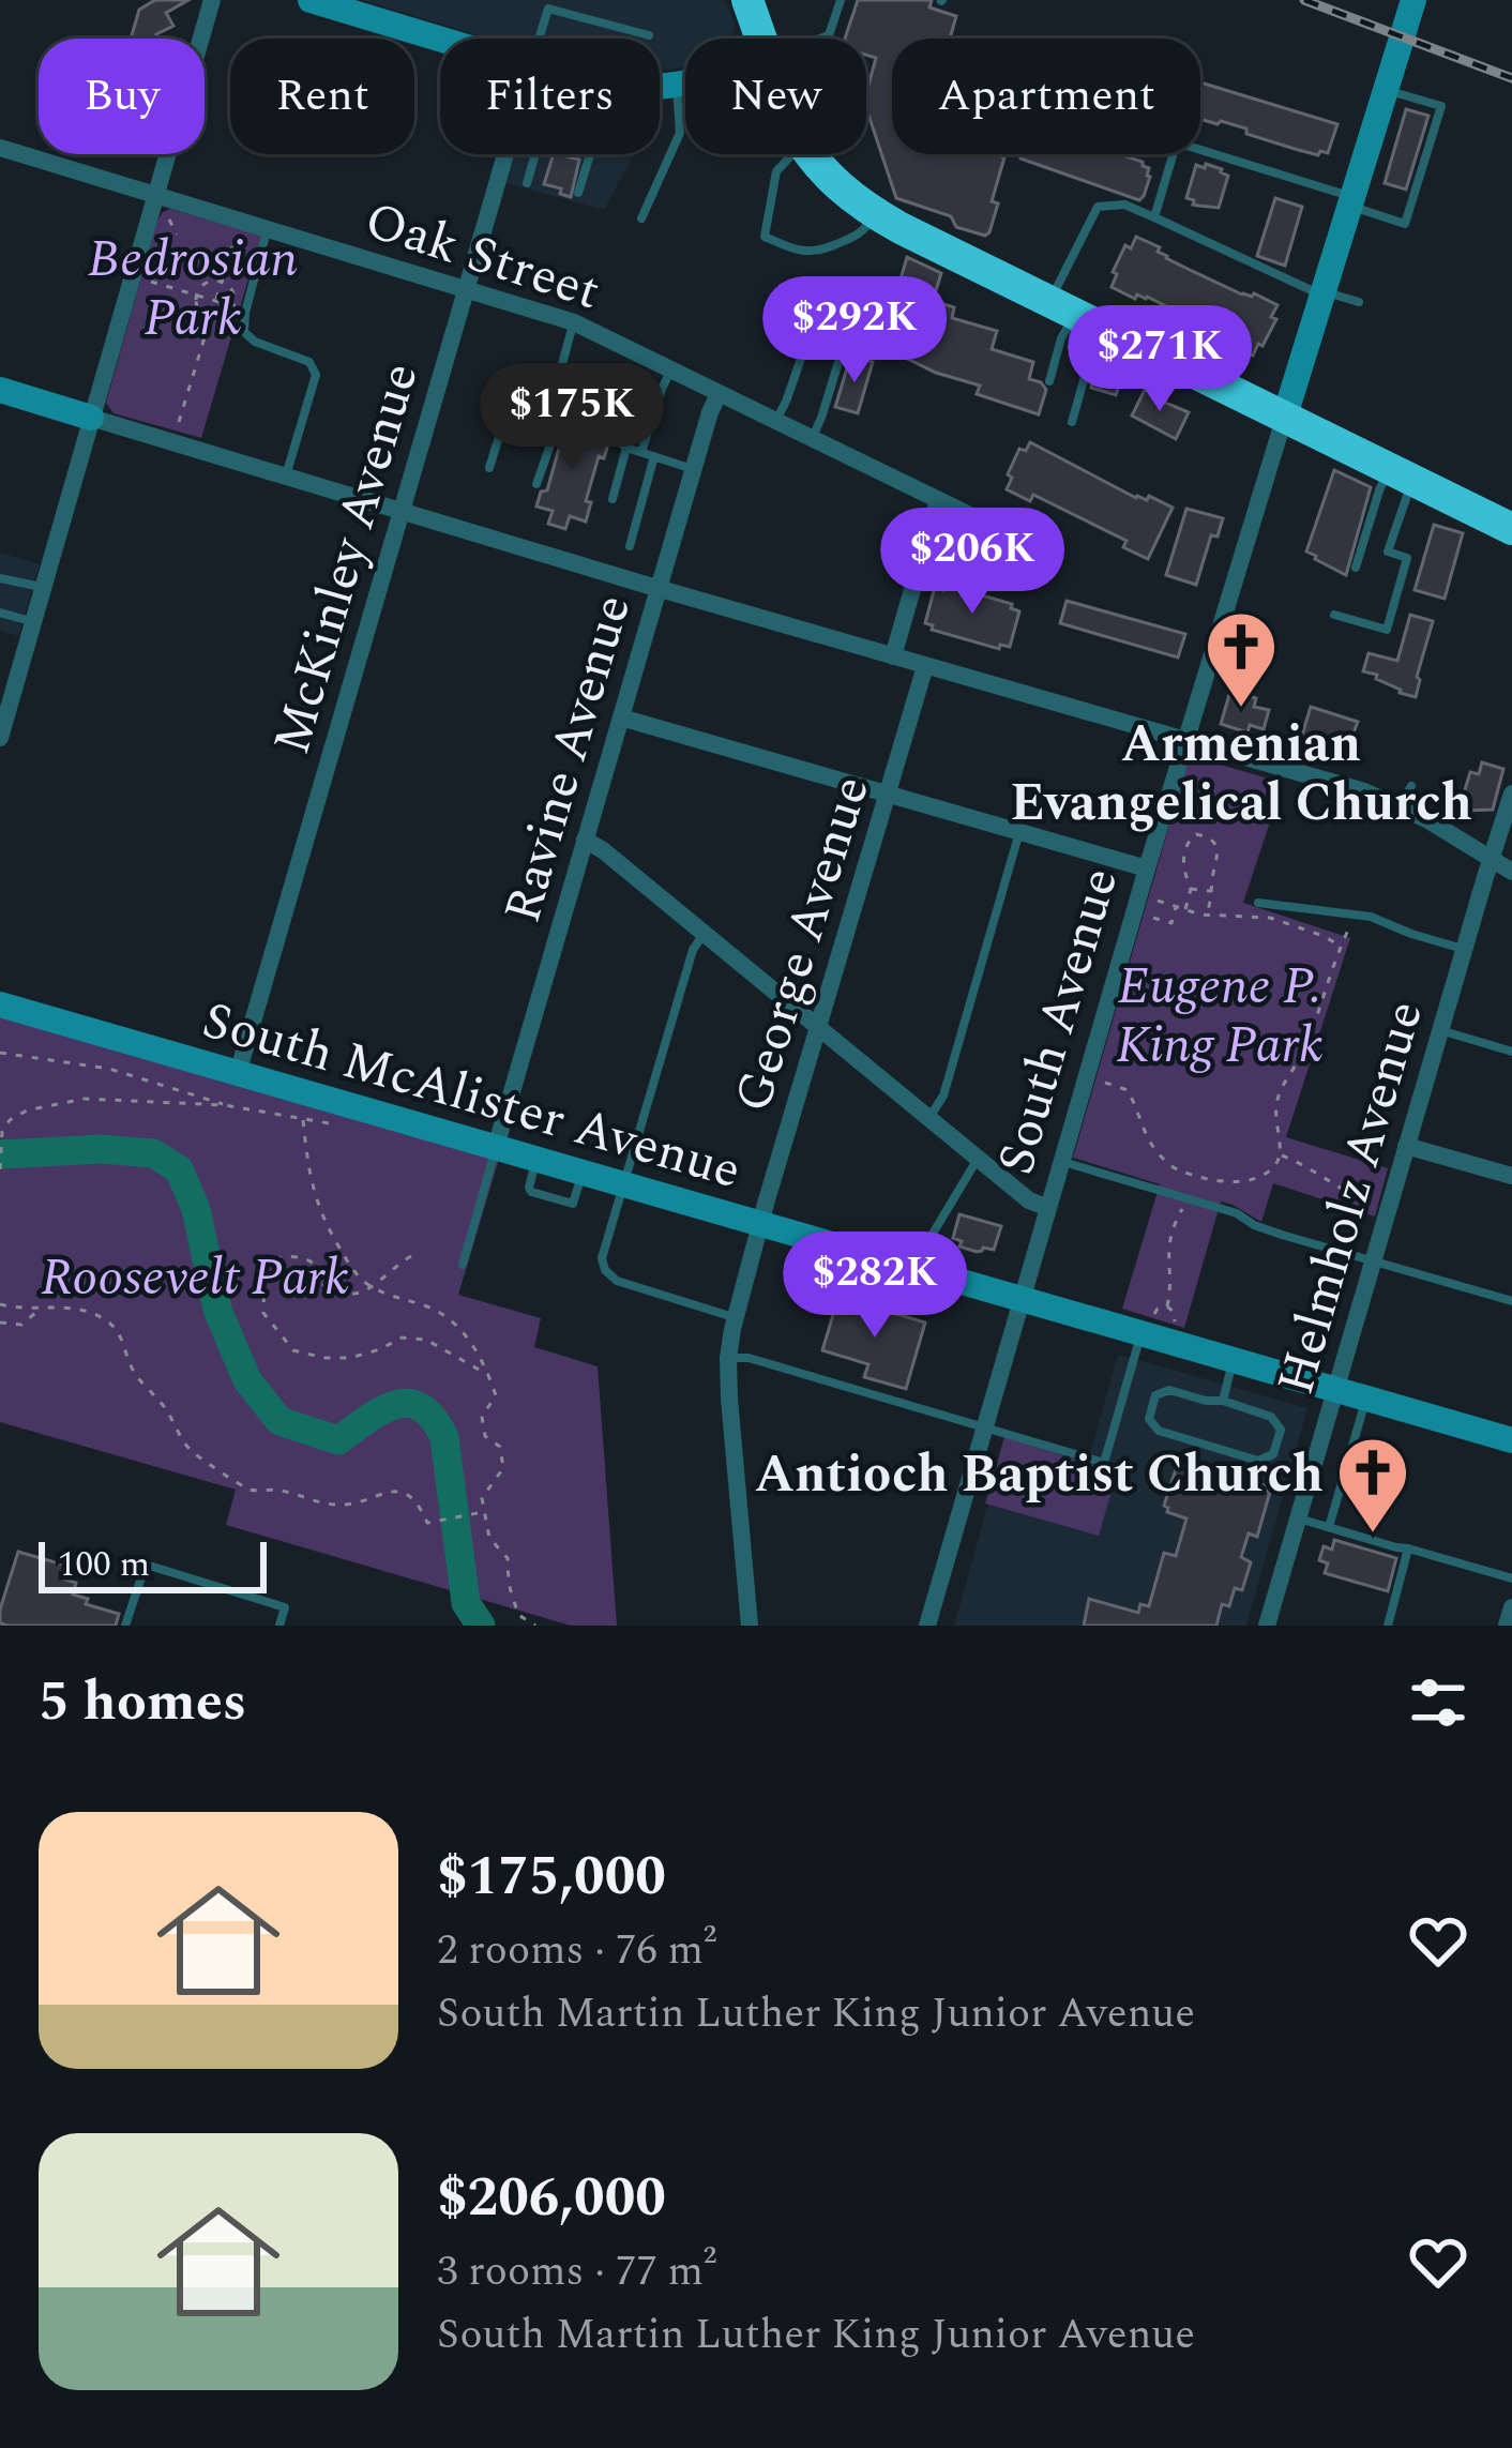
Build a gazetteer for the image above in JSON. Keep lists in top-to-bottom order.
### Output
{
  "streets": {
    "street": [
      "Oak Street",
      "McKinley Avenue",
      "Ravine Avenue",
      "George Avenue",
      "South Avenue",
      "South McAlister Avenue",
      "Helmholz Avenue"
    ]
  },
  "crossings": [
    ["Oak Street", "McKinley Avenue"],
    ["Oak Street", "Ravine Avenue"],
    ["McKinley Avenue", "South McAlister Avenue"],
    ["Ravine Avenue", "South McAlister Avenue"],
    ["George Avenue", "South McAlister Avenue"],
    ["South Avenue", "South McAlister Avenue"],
    ["South McAlister Avenue", "Helmholz Avenue"]
  ],
  "parks": ["Bedrosian Park", "Eugene P. King Park", "Roosevelt Park"],
  "places": {
    "church": ["Armenian Evangelical Church", "Antioch Baptist Church"]
  },
  "scale_bar": "100 m",
  "page": {
    "chip": [
      "Buy",
      "Rent",
      "Filters",
      "New",
      "Apartment"
    ],
    "price": [
      "$292K",
      "$271K",
      "$175K",
      "$206K",
      "$282K"
    ],
    "scale": "100 m",
    "heading": "5 homes",
    "list": [
      {
        "name": "$175,000",
        "note": "2 rooms · 76 m² · South Martin Luther King Junior Avenue"
      },
      {
        "name": "$206,000",
        "note": "3 rooms · 77 m² · South Martin Luther King Junior Avenue"
      }
    ]
  }
}
